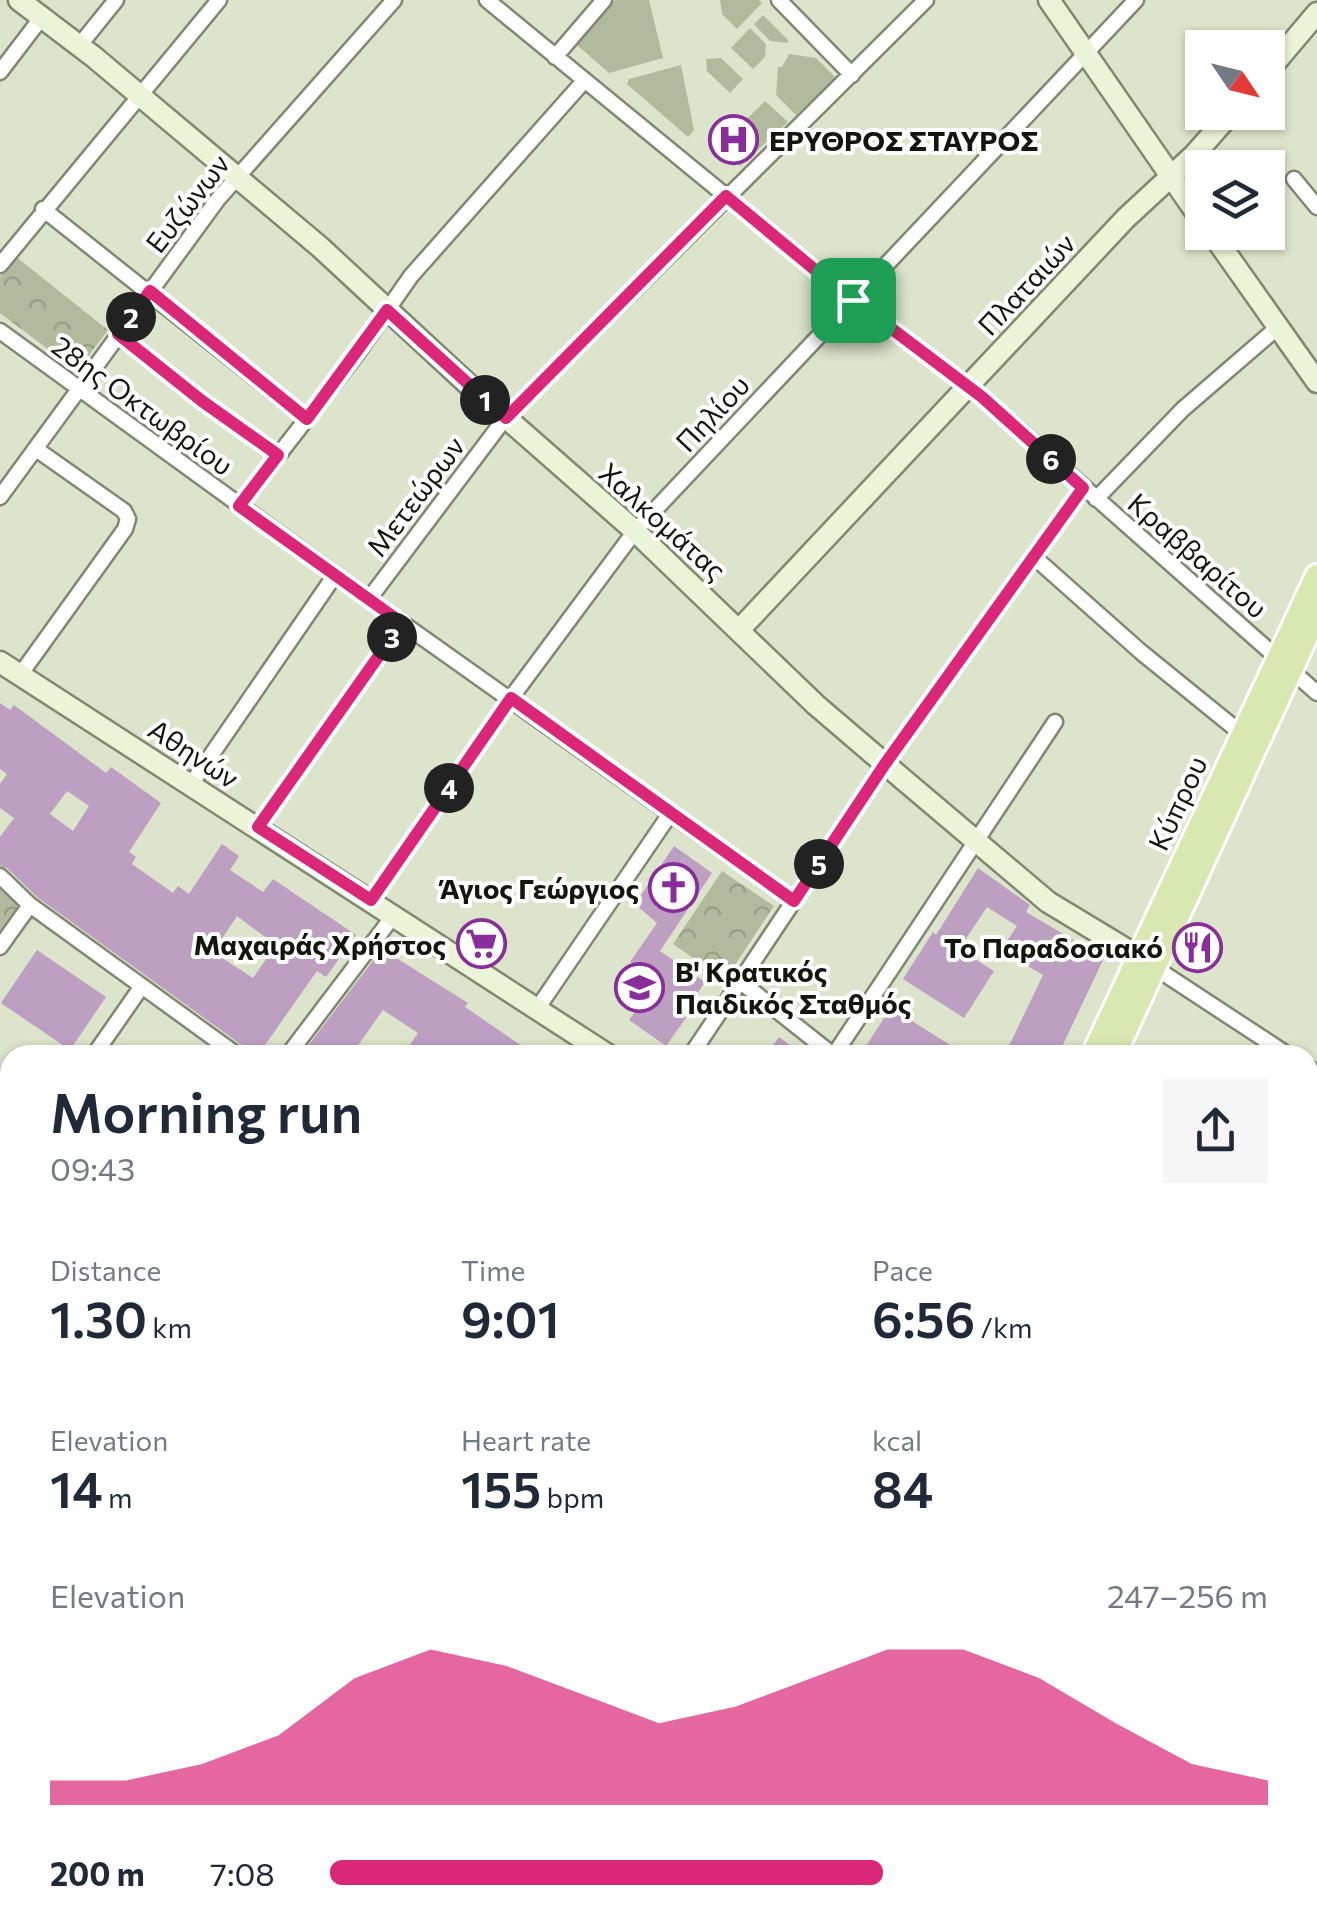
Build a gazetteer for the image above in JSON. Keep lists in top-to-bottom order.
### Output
{
  "streets": {
    "main road": ["Κύπρου"],
    "street": [
      "Ευζώνων",
      "Πλαταιών",
      "28ης Οκτωβρίου",
      "Πηλίου",
      "Μετεώρων",
      "Χαλκομάτας",
      "Κραββαρίτου",
      "Αθηνών"
    ]
  },
  "crossings": [
    ["Ευζώνων", "28ης Οκτωβρίου"],
    ["Ευζώνων", "Χαλκομάτας"],
    ["Πλαταιών", "Χαλκομάτας"],
    ["Πλαταιών", "Κραββαρίτου"],
    ["28ης Οκτωβρίου", "Πηλίου"],
    ["28ης Οκτωβρίου", "Μετεώρων"],
    ["Πηλίου", "Χαλκομάτας"],
    ["Πηλίου", "Κραββαρίτου"],
    ["Πηλίου", "Αθηνών"],
    ["Μετεώρων", "Χαλκομάτας"],
    ["Μετεώρων", "Κραββαρίτου"],
    ["Χαλκομάτας", "Κύπρου"],
    ["Κραββαρίτου", "Κύπρου"]
  ],
  "places": {
    "hospital": ["ΕΡΥΘΡΟΣ ΣΤΑΥΡΟΣ"],
    "church": ["Άγιος Γεώργιος"],
    "supermarket": ["Μαχαιράς Χρήστος"],
    "restaurant": ["Το Παραδοσιακό"],
    "school or university": ["B' Κρατικός Παιδικός Σταθμός"]
  },
  "north": "bottom right",
  "page": {
    "pins": [
      "2",
      "1",
      "6",
      "3",
      "4",
      "5"
    ],
    "heading": ["Morning run", "09:43"],
    "stats": [
      ["Distance", "1.30 km"],
      ["Time", "9:01"],
      ["Pace", "6:56 /km"],
      ["Elevation", "14 m"],
      ["Heart rate", "155 bpm"],
      ["kcal", "84"]
    ],
    "chart": ["Elevation", "247–256 m"],
    "list": [
      {
        "name": "200 m",
        "note": "7:08"
      }
    ]
  }
}
